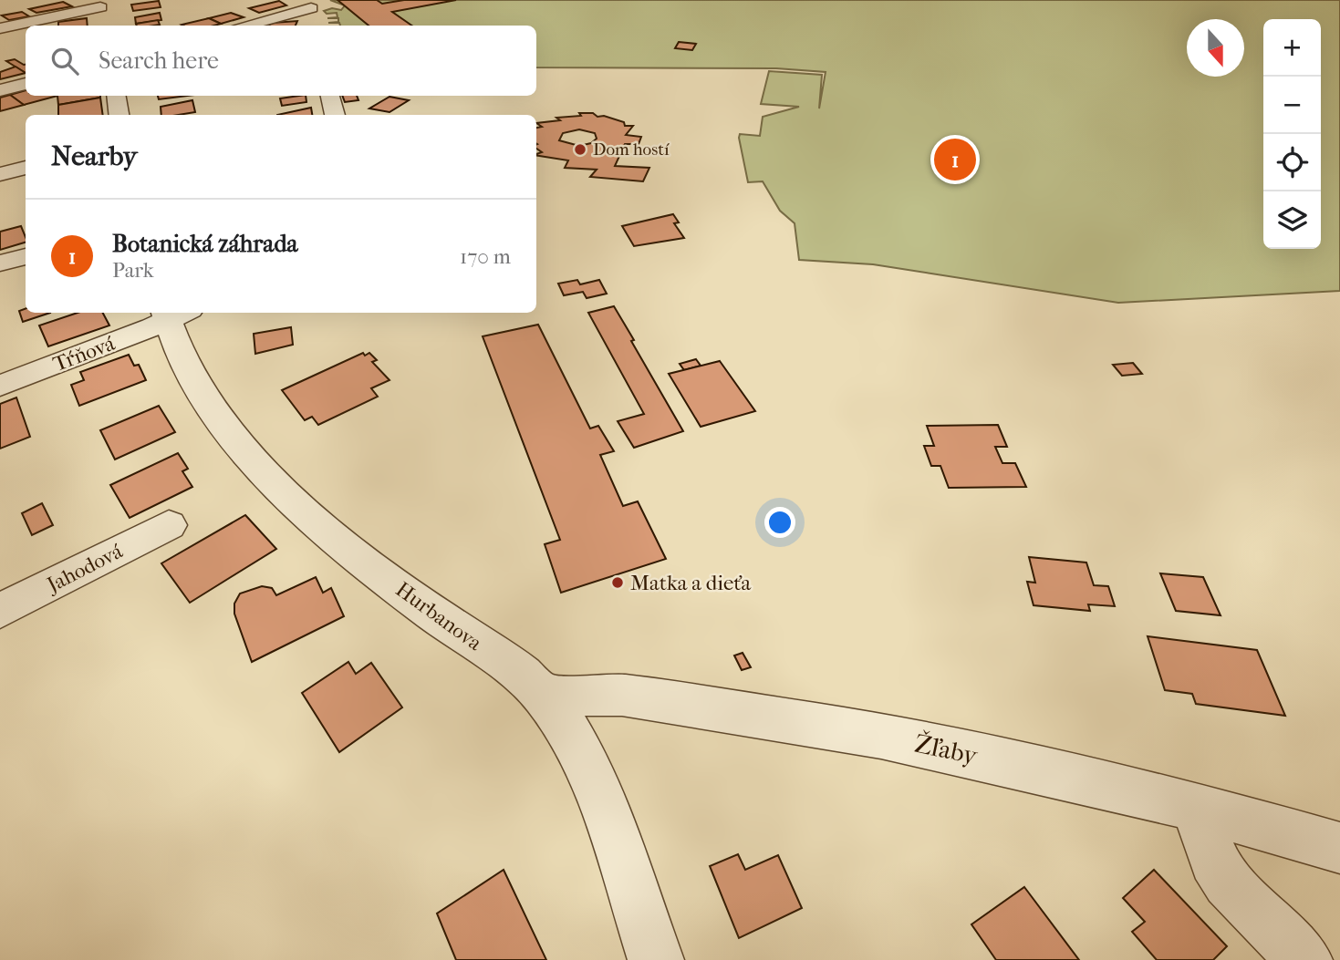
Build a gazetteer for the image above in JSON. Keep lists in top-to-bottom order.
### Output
{
  "streets": {
    "street": [
      "Tŕňová",
      "Jahodová",
      "Hurbanova",
      "Žľaby"
    ]
  },
  "crossings": [
    ["Tŕňová", "Hurbanova"],
    ["Hurbanova", "Žľaby"]
  ],
  "places": ["Dom hostí", "Matka a dieťa"],
  "north": "bottom",
  "page": {
    "map_buttons": ["+", "−"],
    "search": "Search here",
    "heading": "Nearby",
    "pins": "1",
    "list": [
      {
        "mark": "1",
        "name": "Botanická záhrada",
        "note": "Park",
        "value": "170 m"
      }
    ]
  }
}
